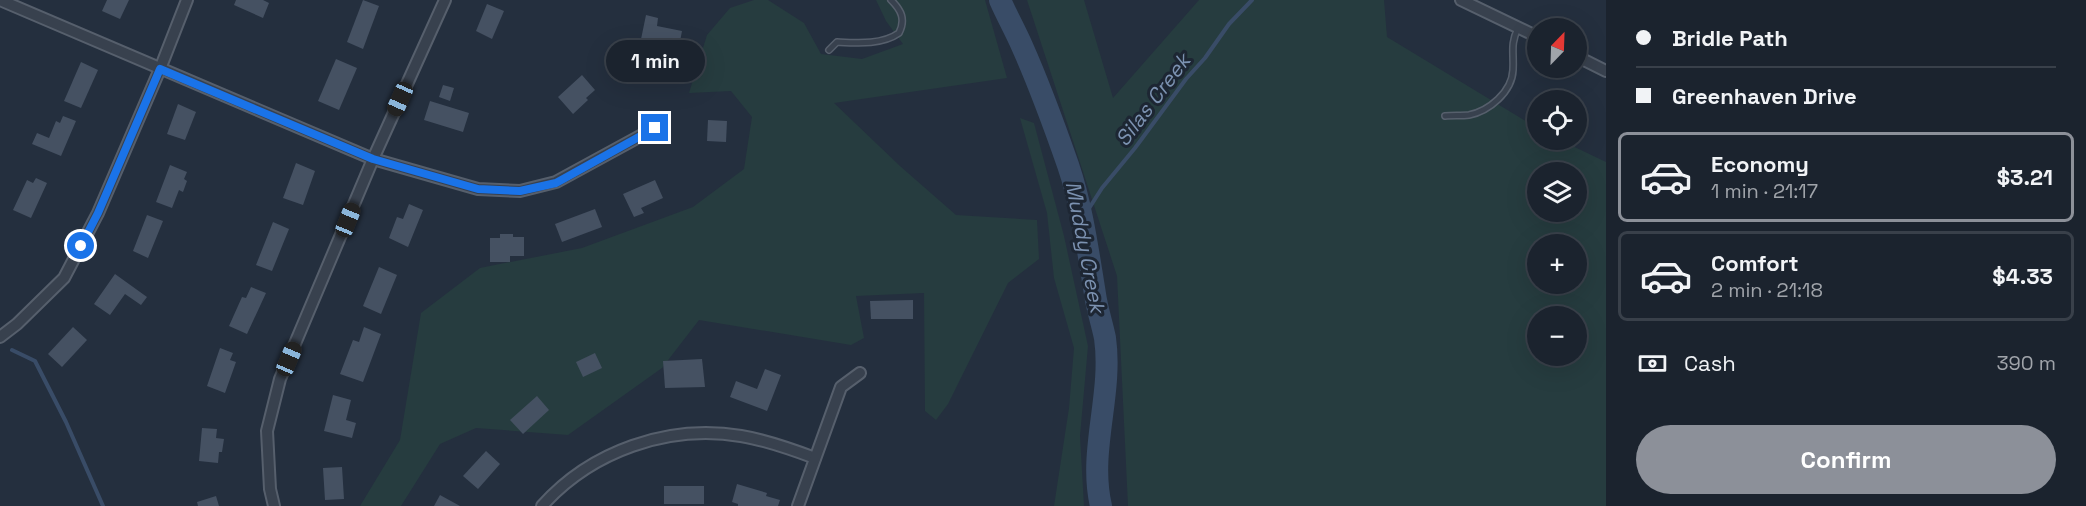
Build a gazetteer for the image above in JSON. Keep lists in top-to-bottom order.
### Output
{
  "water": ["Silas Creek", "Muddy Creek"],
  "north": "top right",
  "page": {
    "banner": ["Bridle Path", "Greenhaven Drive"],
    "map_buttons": ["+", "−"],
    "bubble": "1 min",
    "list": [
      {
        "name": "Economy",
        "note": "1 min · 21:17",
        "value": "$3.21"
      },
      {
        "name": "Comfort",
        "note": "2 min · 21:18",
        "value": "$4.33"
      }
    ],
    "pay": ["Cash", "390 m"],
    "buttons": "Confirm"
  }
}
